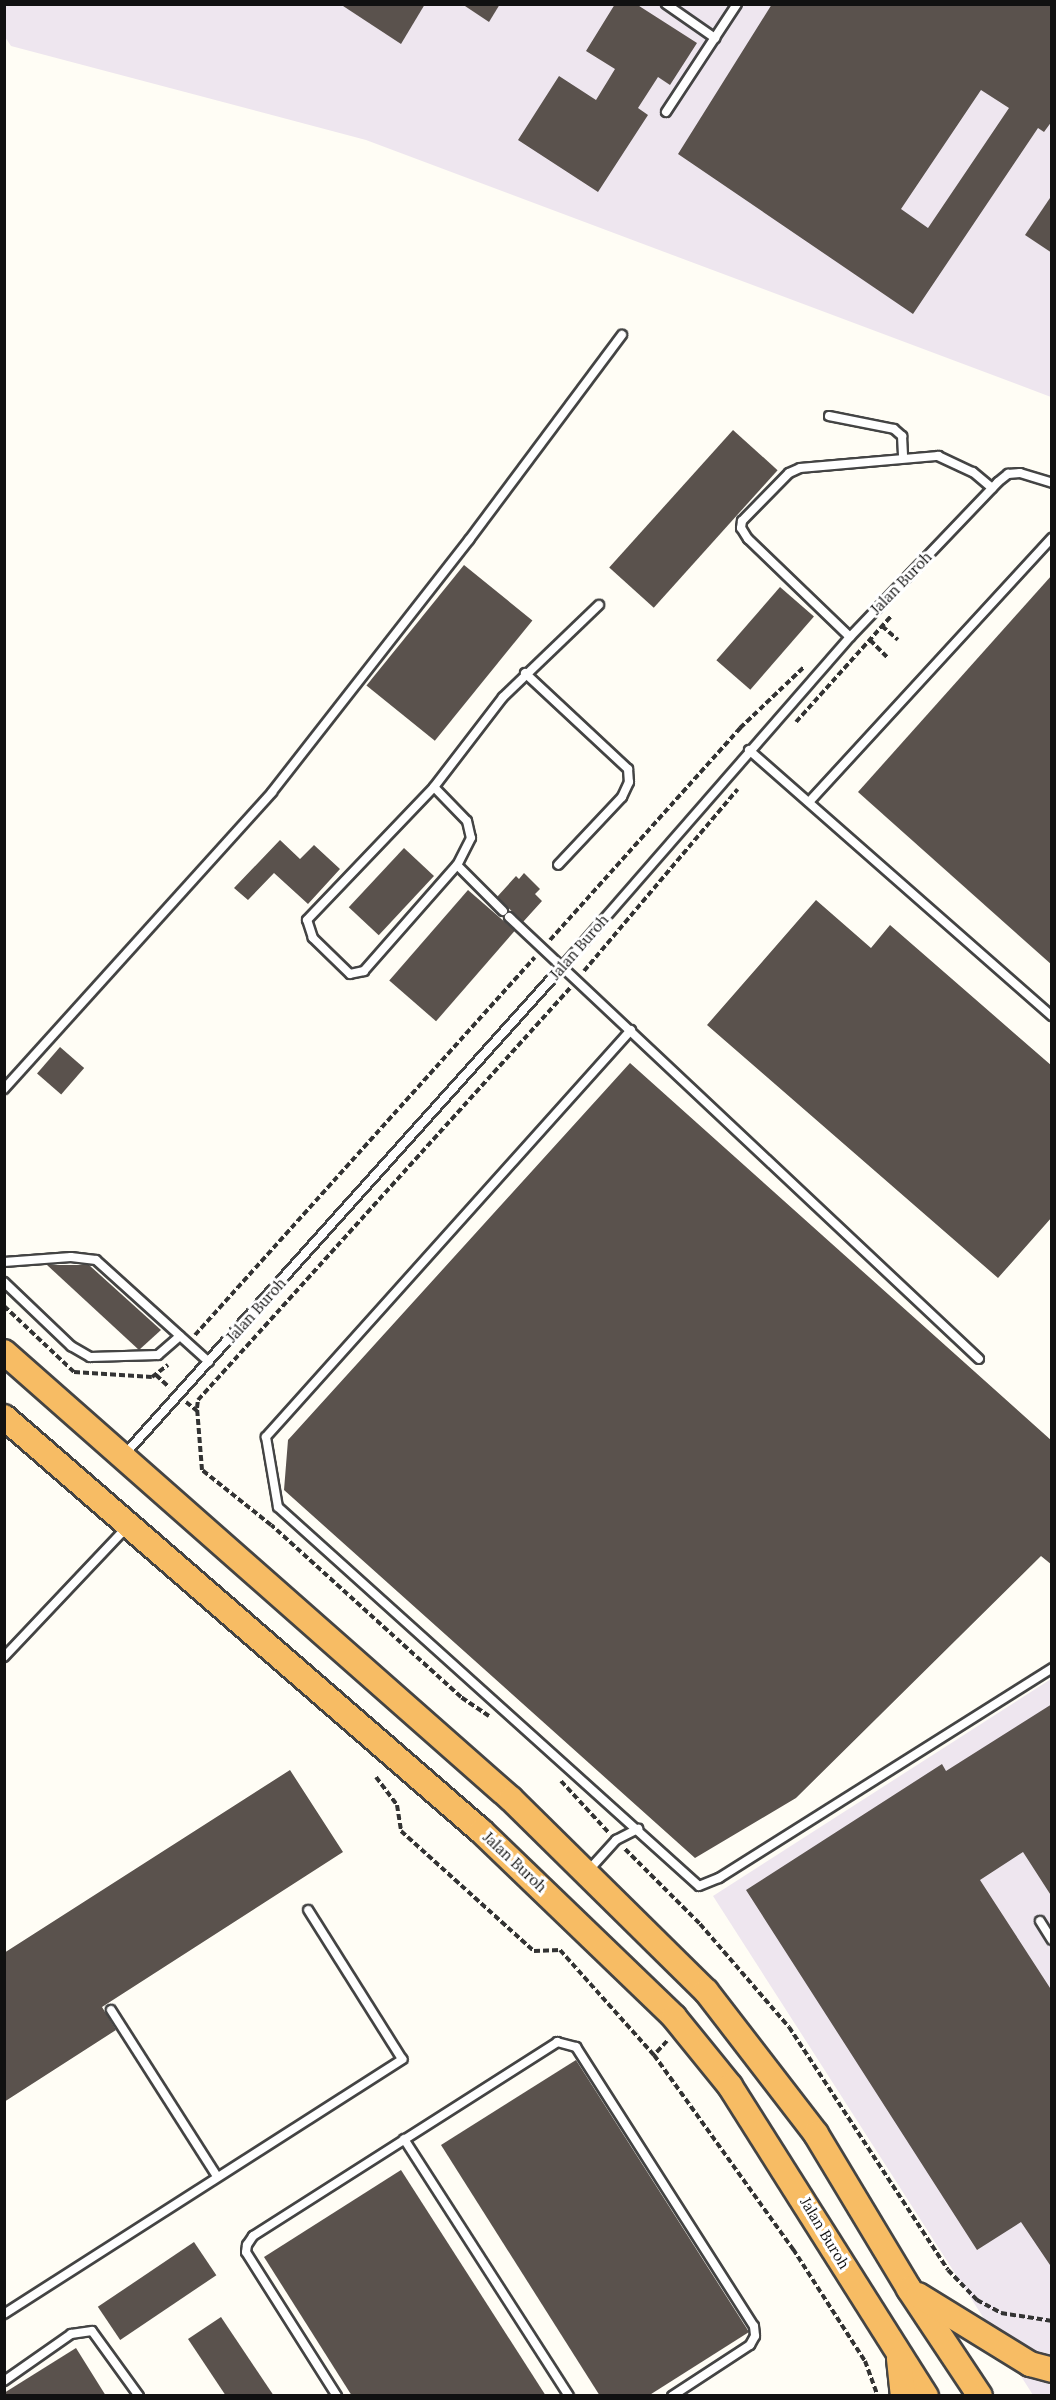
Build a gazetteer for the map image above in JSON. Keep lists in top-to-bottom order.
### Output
{
  "streets": {
    "highway": ["Jalan Buroh"]
  }
}
